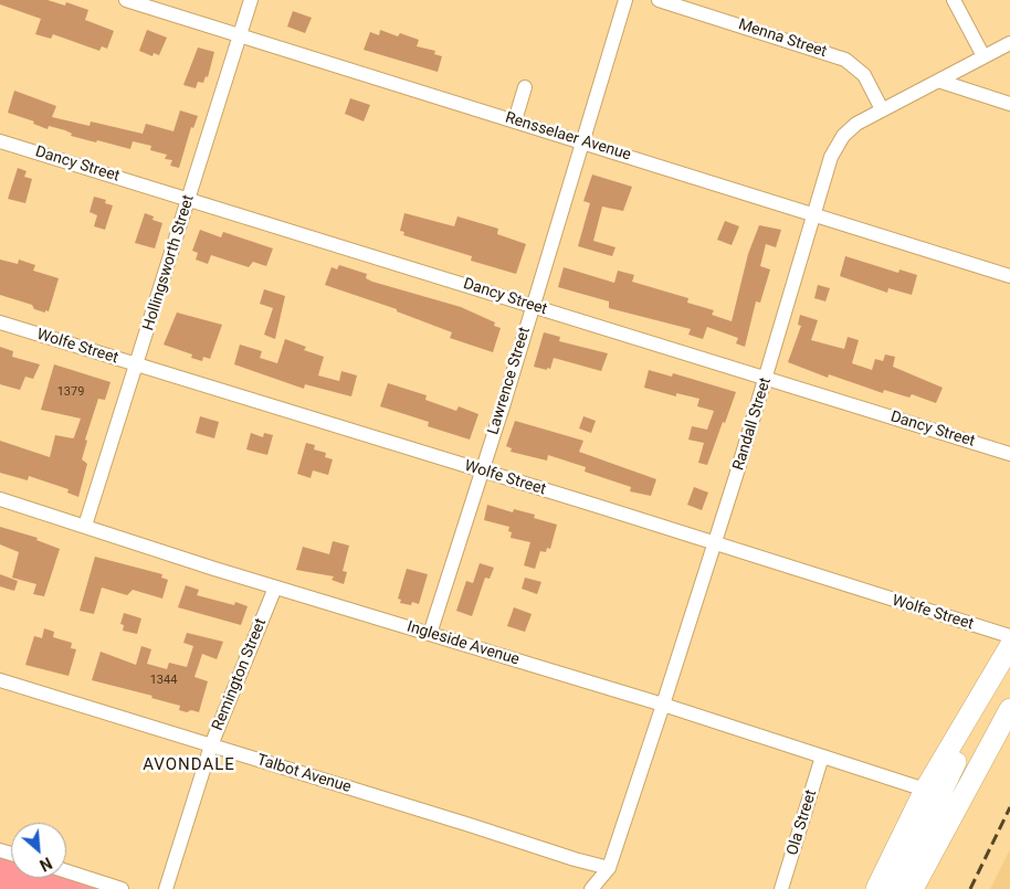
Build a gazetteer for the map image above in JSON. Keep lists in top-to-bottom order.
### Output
{
  "streets": {
    "street": [
      "Menna Street",
      "Rensselaer Avenue",
      "Dancy Street",
      "Hollingsworth Street",
      "Wolfe Street",
      "Lawrence Street",
      "Randall Street",
      "Ingleside Avenue",
      "Remington Street",
      "Talbot Avenue",
      "Ola Street"
    ]
  },
  "crossings": [
    ["Menna Street", "Randall Street"],
    ["Rensselaer Avenue", "Hollingsworth Street"],
    ["Rensselaer Avenue", "Lawrence Street"],
    ["Rensselaer Avenue", "Randall Street"],
    ["Dancy Street", "Hollingsworth Street"],
    ["Dancy Street", "Lawrence Street"],
    ["Dancy Street", "Randall Street"],
    ["Hollingsworth Street", "Wolfe Street"],
    ["Hollingsworth Street", "Ingleside Avenue"],
    ["Wolfe Street", "Lawrence Street"],
    ["Wolfe Street", "Randall Street"],
    ["Lawrence Street", "Ingleside Avenue"],
    ["Randall Street", "Ingleside Avenue"],
    ["Randall Street", "Talbot Avenue"],
    ["Ingleside Avenue", "Remington Street"],
    ["Ingleside Avenue", "Ola Street"],
    ["Remington Street", "Talbot Avenue"]
  ],
  "districts": ["AVONDALE"],
  "house_numbers": ["1379", "1344"],
  "north": "bottom right"
}
